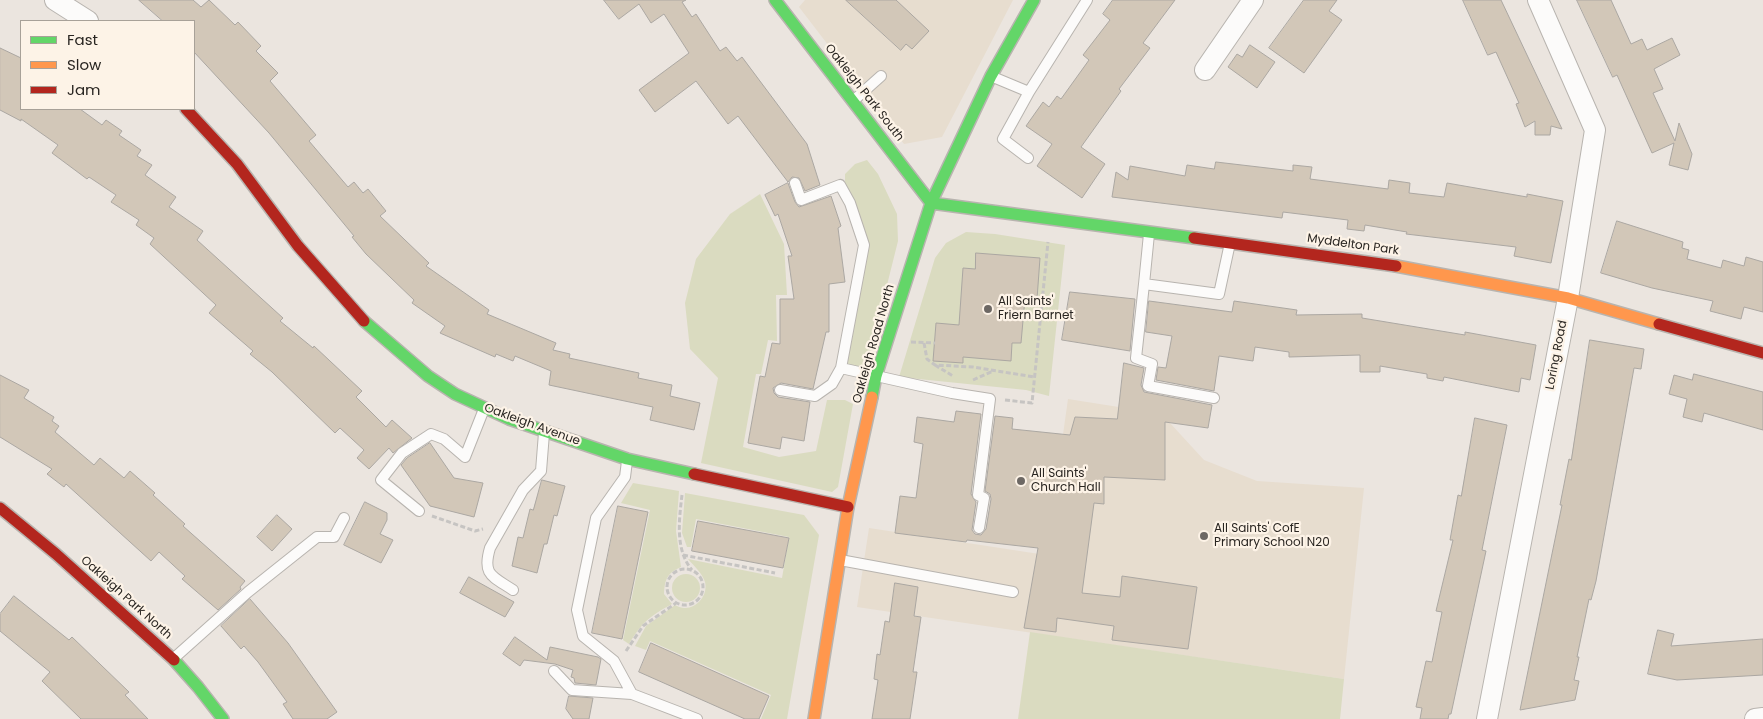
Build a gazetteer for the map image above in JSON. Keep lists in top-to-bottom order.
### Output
{
  "streets": {
    "street": [
      "Oakleigh Park South",
      "Myddelton Park",
      "Oakleigh Road North",
      "Loring Road",
      "Oakleigh Avenue",
      "Oakleigh Park North"
    ]
  },
  "crossings": [
    ["Oakleigh Park South", "Myddelton Park"],
    ["Oakleigh Park South", "Oakleigh Road North"],
    ["Myddelton Park", "Oakleigh Road North"],
    ["Myddelton Park", "Loring Road"],
    ["Oakleigh Road North", "Oakleigh Avenue"]
  ],
  "places": ["All Saints' Friern Barnet", "All Saints' Church Hall", "All Saints' CofE Primary School N20"],
  "legend": ["Fast", "Slow", "Jam"]
}
